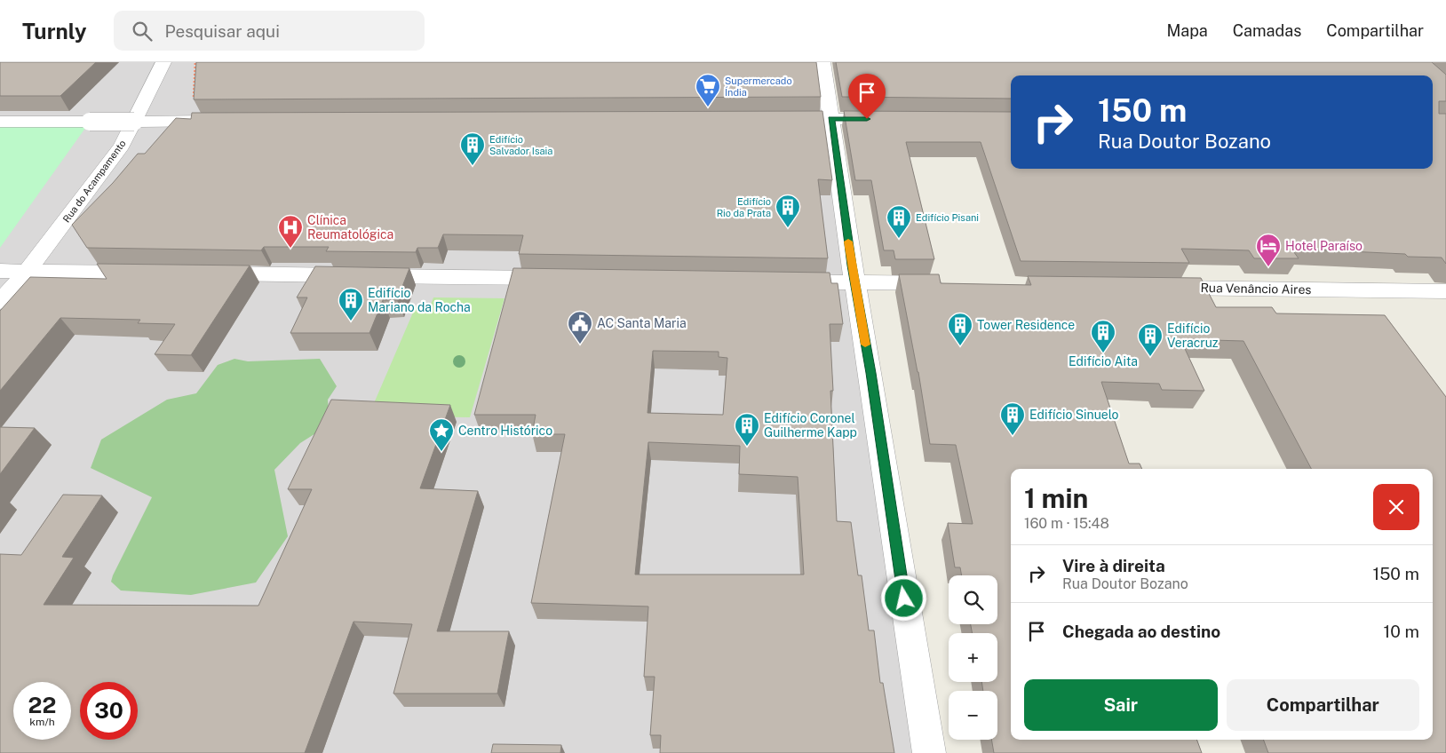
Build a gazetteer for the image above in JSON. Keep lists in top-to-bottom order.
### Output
{
  "streets": {
    "street": ["Rua do Acampamento", "Rua Venâncio Aires"]
  },
  "places": {
    "supermarket": ["Supermercado Índia"],
    "building": [
      "Edifício Salvador Isaia",
      "Edifício Rio da Prata",
      "Edifício Pisani",
      "Edifício Mariano da Rocha",
      "Tower Residence",
      "Edifício Aita",
      "Edifício Veracruz",
      "Edifício Sinuelo",
      "Edifício Coronel Guilherme Kapp"
    ],
    "hospital": ["Clínica Reumatológica"],
    "hotel": ["Hotel Paraíso"],
    "public building": ["AC Santa Maria"],
    "place": ["Centro Histórico"]
  },
  "page": {
    "header": "Turnly",
    "search": "Pesquisar aqui",
    "nav": ["Mapa", "Camadas", "Compartilhar"],
    "turn": ["150 m", "Rua Doutor Bozano"],
    "heading": ["1 min", "160 m · 15:48"],
    "list": [
      {
        "name": "Vire à direita",
        "note": "Rua Doutor Bozano",
        "value": "150 m"
      },
      {
        "name": "Chegada ao destino",
        "value": "10 m"
      }
    ],
    "map_buttons": ["+", "−"],
    "buttons": ["Sair", "Compartilhar"],
    "speed": "22 km/h",
    "limit": "30"
  }
}
